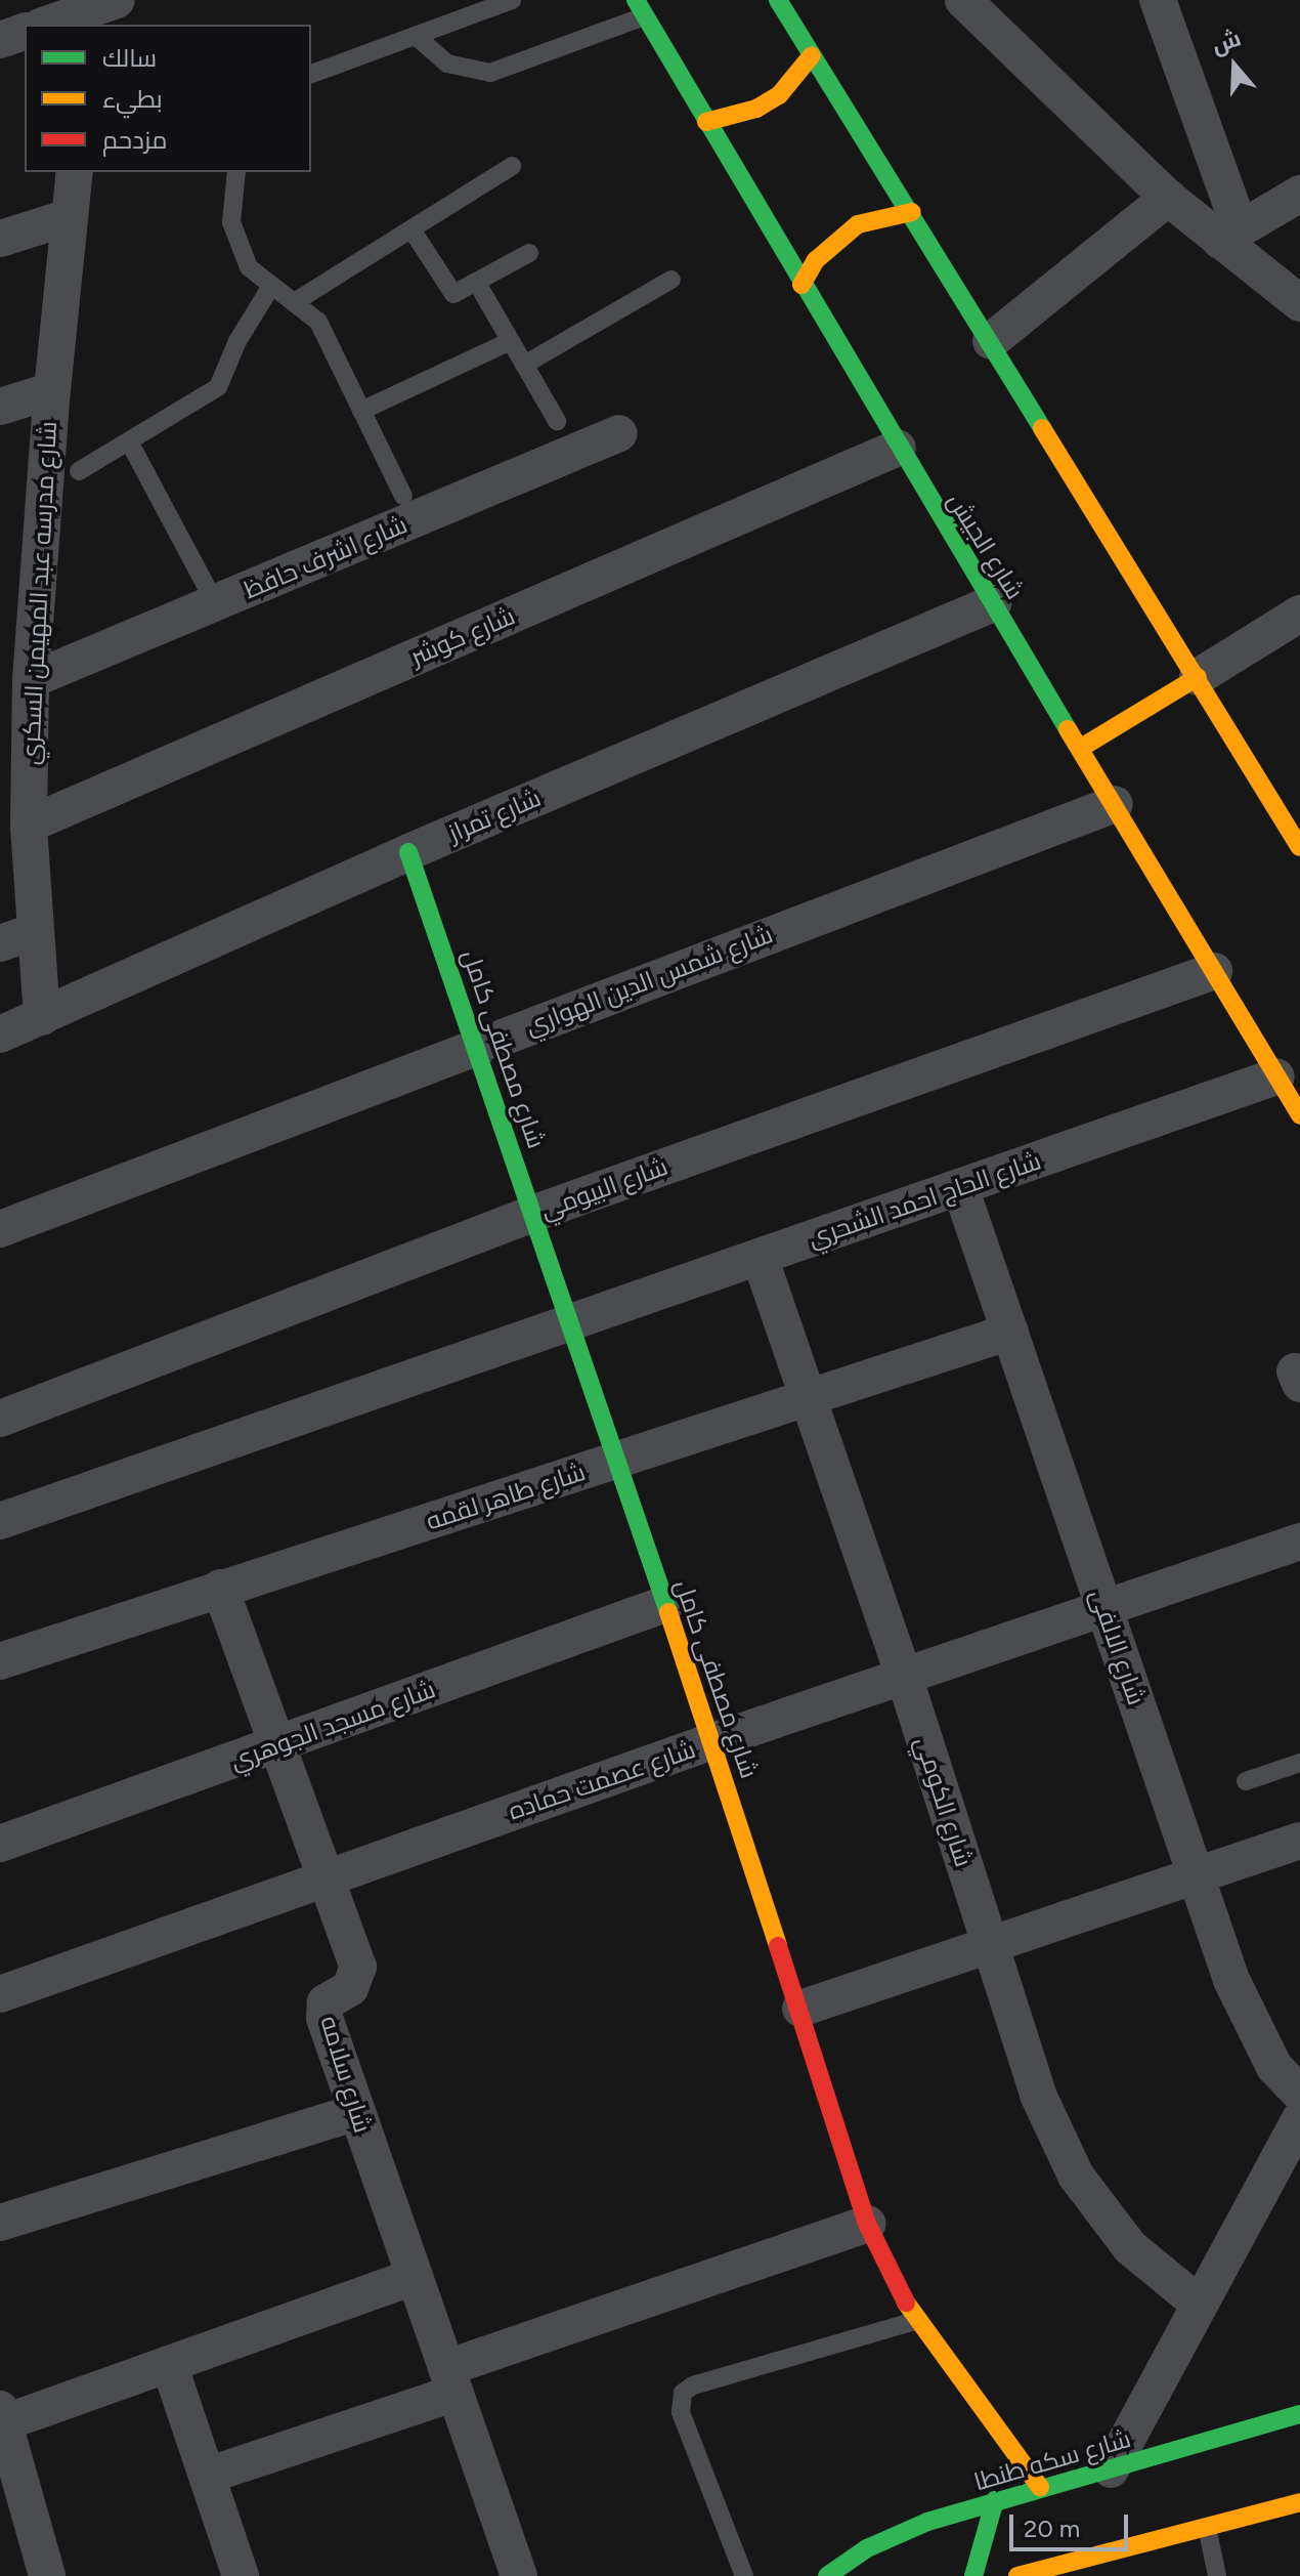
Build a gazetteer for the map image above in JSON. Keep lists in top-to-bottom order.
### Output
{
  "streets": {
    "main road": ["شارع الجيش", "شارع مصطفى كامل", "شارع سكه طنطا"],
    "street": [
      "شارع اشرف حافظ",
      "شارع مدرسه عبد المهيمن السكري",
      "شارع كوشر",
      "شارع تمراز",
      "شارع شمس الدين الهواري",
      "شارع البيومي",
      "شارع الحاج احمد الشحري",
      "شارع طاهر لقمه",
      "شارع الالفى",
      "شارع مسجد الجوهري",
      "شارع عصمت حماده",
      "شارع الكومي",
      "شارع سلامه"
    ]
  },
  "crossings": [
    ["شارع الجيش", "شارع كوشر"],
    ["شارع الجيش", "شارع تمراز"],
    ["شارع الجيش", "شارع شمس الدين الهواري"],
    ["شارع الجيش", "شارع البيومي"],
    ["شارع الجيش", "شارع الحاج احمد الشحري"],
    ["شارع اشرف حافظ", "شارع مدرسه عبد المهيمن السكري"],
    ["شارع مدرسه عبد المهيمن السكري", "شارع كوشر"],
    ["شارع مدرسه عبد المهيمن السكري", "شارع تمراز"],
    ["شارع تمراز", "شارع مصطفى كامل"],
    ["شارع شمس الدين الهواري", "شارع مصطفى كامل"],
    ["شارع مصطفى كامل", "شارع البيومي"],
    ["شارع مصطفى كامل", "شارع الحاج احمد الشحري"],
    ["شارع مصطفى كامل", "شارع طاهر لقمه"],
    ["شارع مصطفى كامل", "شارع مسجد الجوهري"],
    ["شارع مصطفى كامل", "شارع عصمت حماده"],
    ["شارع مصطفى كامل", "شارع سكه طنطا"],
    ["شارع الحاج احمد الشحري", "شارع الالفى"],
    ["شارع الحاج احمد الشحري", "شارع الكومي"],
    ["شارع طاهر لقمه", "شارع الالفى"],
    ["شارع طاهر لقمه", "شارع الكومي"],
    ["شارع طاهر لقمه", "شارع سلامه"],
    ["شارع الالفى", "شارع عصمت حماده"],
    ["شارع مسجد الجوهري", "شارع سلامه"],
    ["شارع عصمت حماده", "شارع الكومي"],
    ["شارع عصمت حماده", "شارع سلامه"]
  ],
  "legend": ["سالك", "بطيء", "مزدحم"],
  "scale_bar": "20 m",
  "north": "top"
}
